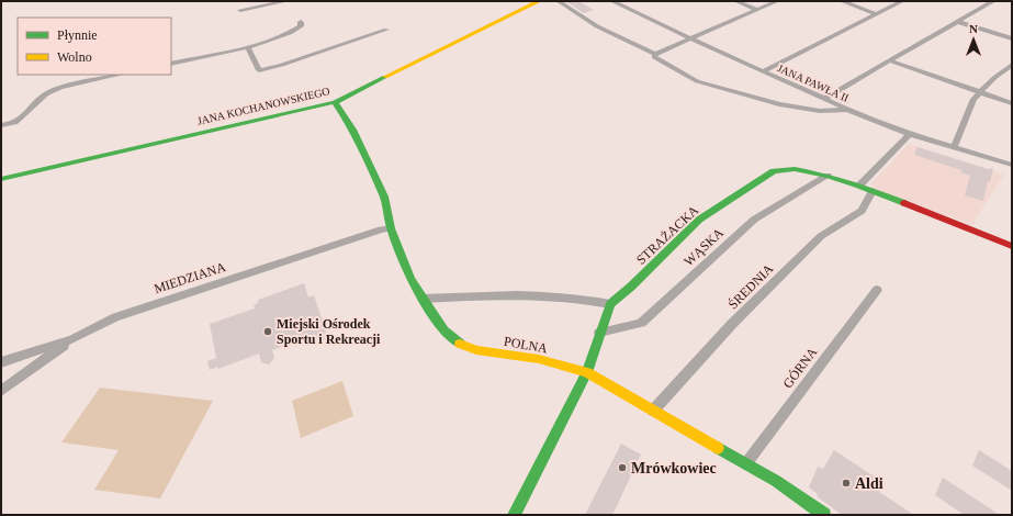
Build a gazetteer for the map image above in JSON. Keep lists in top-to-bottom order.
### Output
{
  "streets": {
    "street": [
      "JANA PAWŁA II",
      "JANA KOCHANOWSKIEGO",
      "STRAŻACKA",
      "WĄSKA",
      "MIEDZIANA",
      "ŚREDNIA",
      "POLNA",
      "GÓRNA"
    ]
  },
  "crossings": [
    ["JANA KOCHANOWSKIEGO", "POLNA"],
    ["STRAŻACKA", "WĄSKA"],
    ["STRAŻACKA", "ŚREDNIA"],
    ["STRAŻACKA", "POLNA"],
    ["MIEDZIANA", "POLNA"],
    ["ŚREDNIA", "POLNA"],
    ["POLNA", "GÓRNA"]
  ],
  "places": ["Miejski Ośrodek Sportu i Rekreacji", "Mrówkowiec", "Aldi"],
  "legend": ["Płynnie", "Wolno"],
  "north": "top"
}
